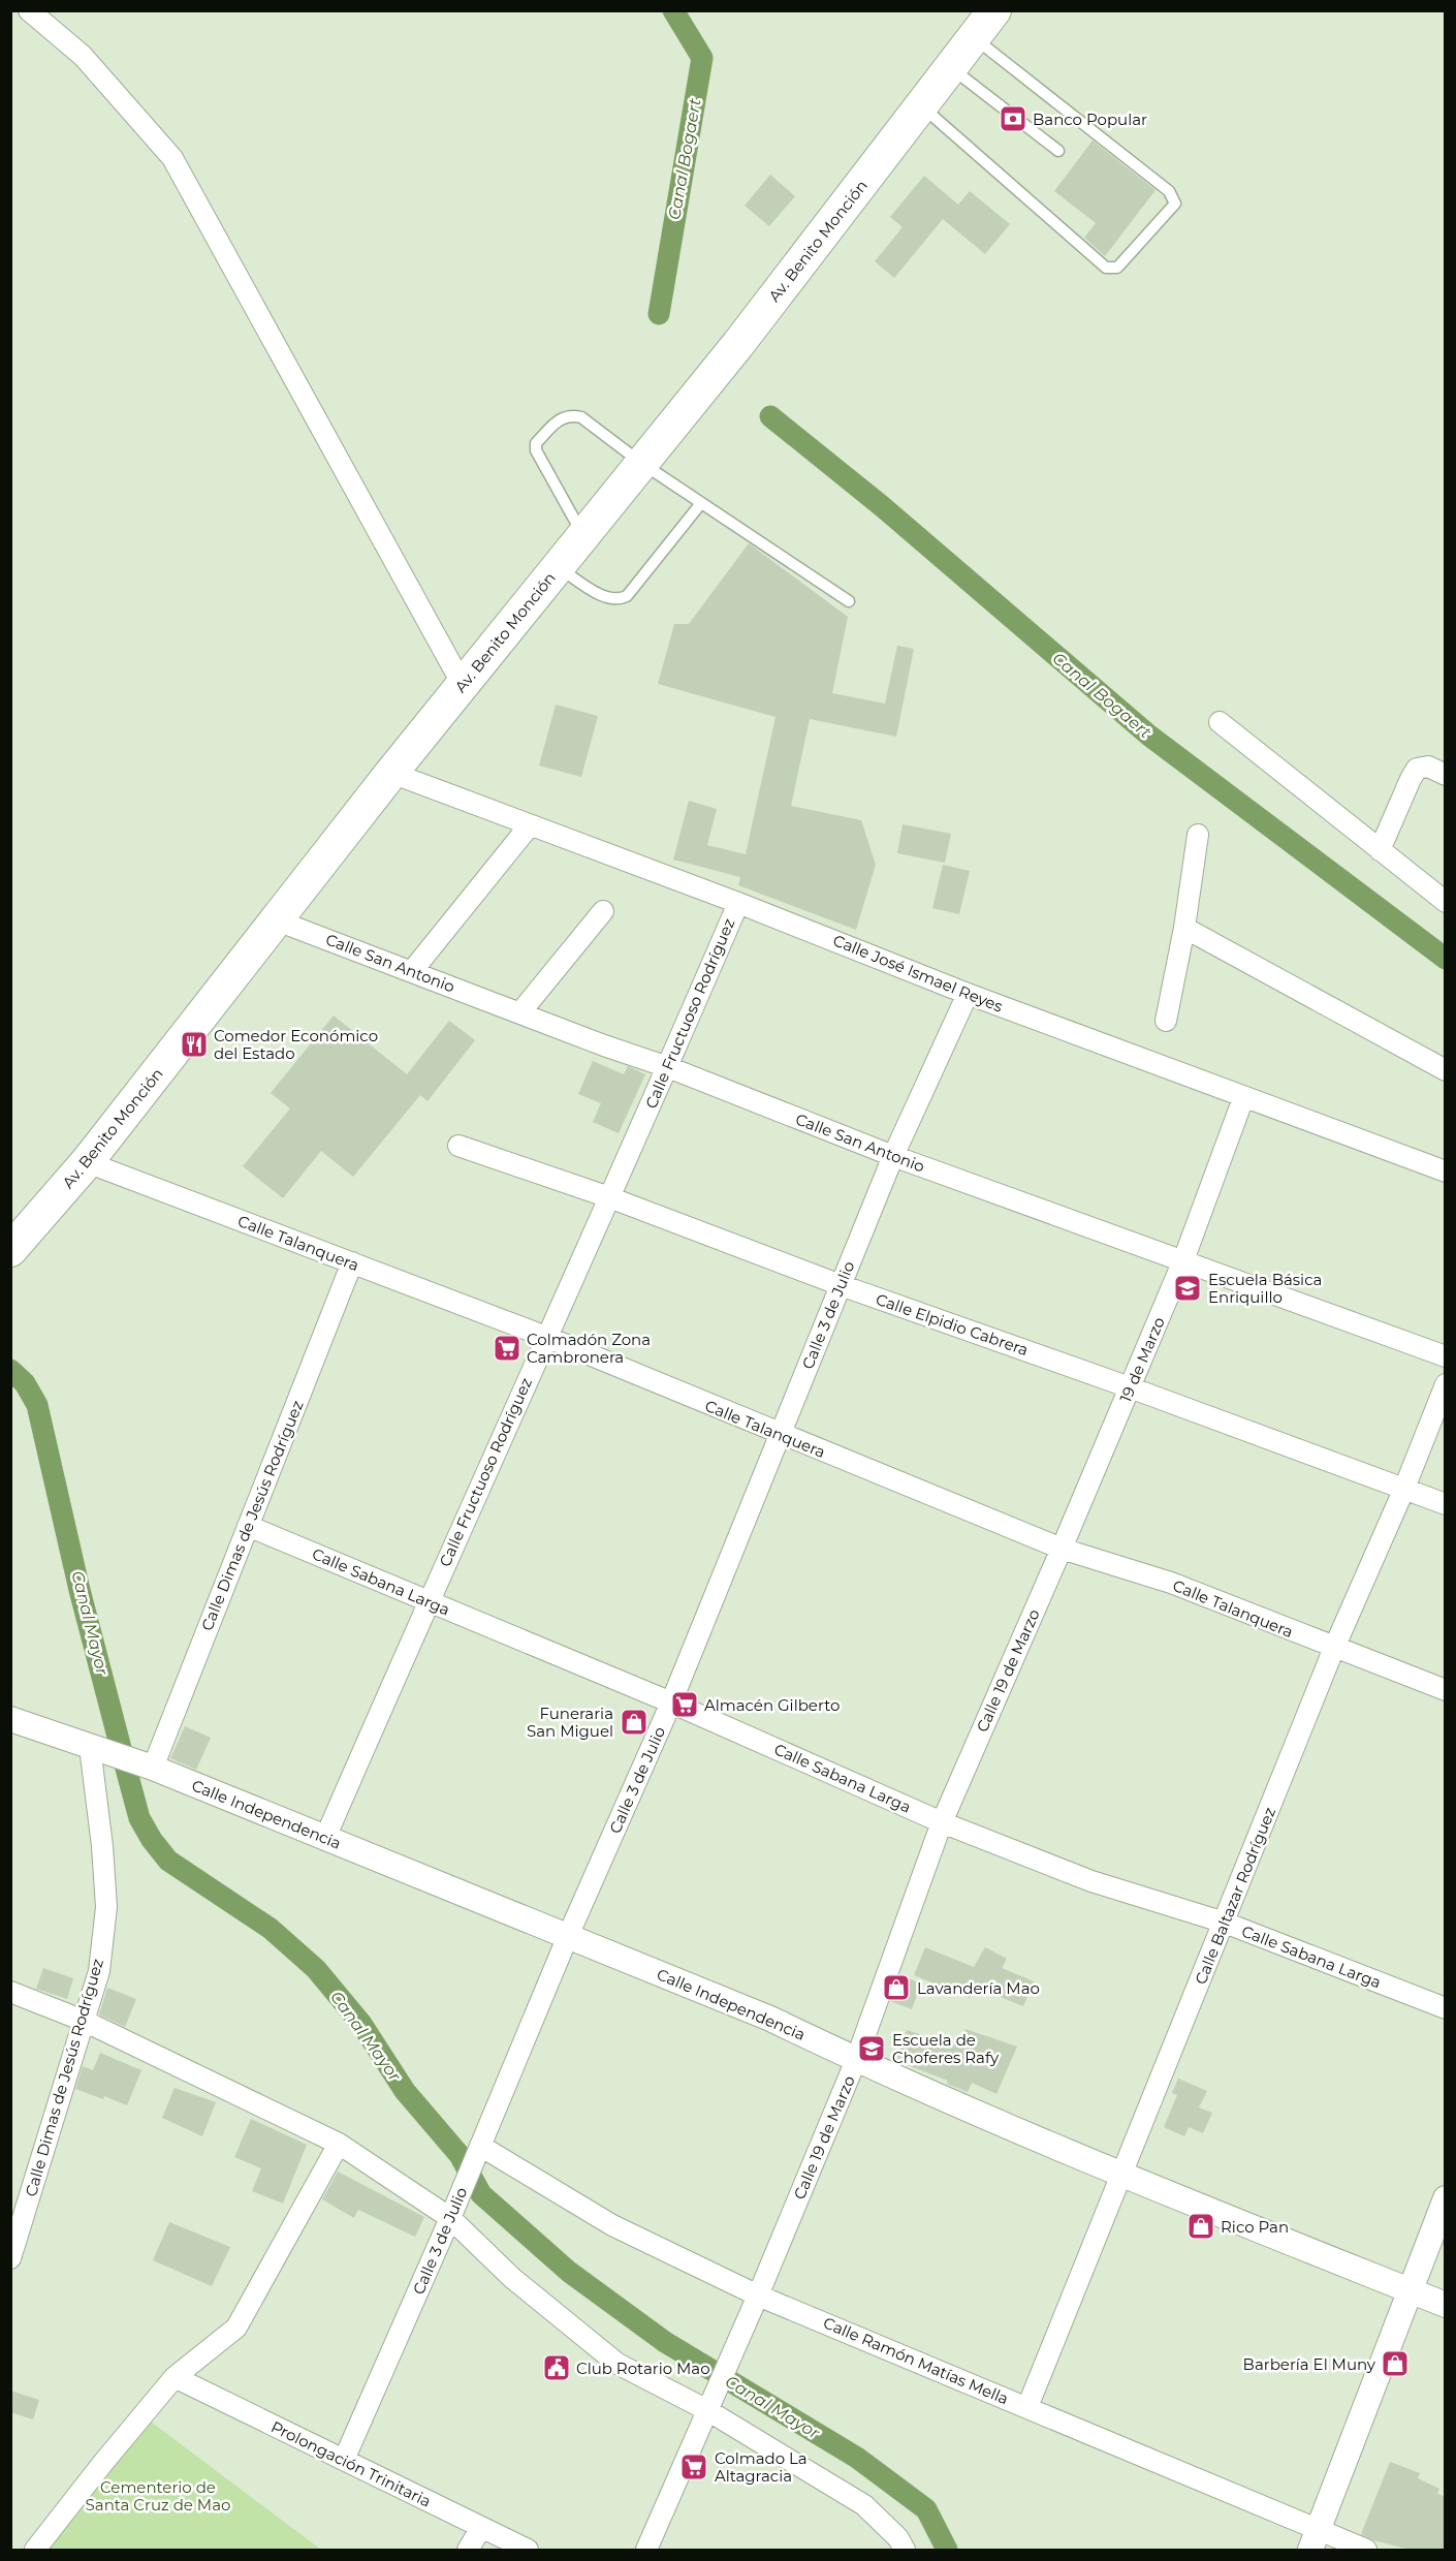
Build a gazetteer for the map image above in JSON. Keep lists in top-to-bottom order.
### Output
{
  "streets": {
    "main road": ["Av. Benito Monción"],
    "street": [
      "Calle San Antonio",
      "Calle José Ismael Reyes",
      "Calle Fructuoso Rodríguez",
      "Calle Talanquera",
      "Calle 3 de Julio",
      "Calle Elpidio Cabrera",
      "19 de Marzo",
      "Calle Dimas de Jesús Rodríguez",
      "Calle Sabana Larga",
      "Calle 19 de Marzo",
      "Calle Independencia",
      "Calle Baltazar Rodríguez",
      "Calle Ramón Matías Mella",
      "Prolongación Trinitaria"
    ]
  },
  "crossings": [
    ["Av. Benito Monción", "Calle San Antonio"],
    ["Av. Benito Monción", "Calle José Ismael Reyes"],
    ["Av. Benito Monción", "Calle Talanquera"],
    ["Calle San Antonio", "Calle Fructuoso Rodríguez"],
    ["Calle San Antonio", "Calle 3 de Julio"],
    ["Calle San Antonio", "19 de Marzo"],
    ["Calle José Ismael Reyes", "Calle Fructuoso Rodríguez"],
    ["Calle José Ismael Reyes", "Calle 3 de Julio"],
    ["Calle José Ismael Reyes", "19 de Marzo"],
    ["Calle Fructuoso Rodríguez", "Calle Talanquera"],
    ["Calle Fructuoso Rodríguez", "Calle Elpidio Cabrera"],
    ["Calle Fructuoso Rodríguez", "Calle Sabana Larga"],
    ["Calle Fructuoso Rodríguez", "Calle Independencia"],
    ["Calle Talanquera", "Calle 3 de Julio"],
    ["Calle Talanquera", "19 de Marzo"],
    ["Calle Talanquera", "Calle Dimas de Jesús Rodríguez"],
    ["Calle Talanquera", "Calle 19 de Marzo"],
    ["Calle Talanquera", "Calle Baltazar Rodríguez"],
    ["Calle 3 de Julio", "Calle Elpidio Cabrera"],
    ["Calle 3 de Julio", "Calle Sabana Larga"],
    ["Calle 3 de Julio", "Calle Independencia"],
    ["Calle 3 de Julio", "Calle Ramón Matías Mella"],
    ["Calle 3 de Julio", "Prolongación Trinitaria"],
    ["Calle Elpidio Cabrera", "19 de Marzo"],
    ["Calle Elpidio Cabrera", "Calle Baltazar Rodríguez"],
    ["19 de Marzo", "Calle 19 de Marzo"],
    ["Calle Dimas de Jesús Rodríguez", "Calle Sabana Larga"],
    ["Calle Dimas de Jesús Rodríguez", "Calle Independencia"],
    ["Calle Sabana Larga", "Calle 19 de Marzo"],
    ["Calle Sabana Larga", "Calle Baltazar Rodríguez"],
    ["Calle 19 de Marzo", "Calle Independencia"],
    ["Calle 19 de Marzo", "Calle Ramón Matías Mella"],
    ["Calle Independencia", "Calle Baltazar Rodríguez"],
    ["Calle Baltazar Rodríguez", "Calle Ramón Matías Mella"]
  ],
  "water": ["Canal Bogaert", "Canal Mayor"],
  "parks": ["Cementerio de Santa Cruz de Mao"],
  "places": {
    "bank": ["Banco Popular"],
    "restaurant": ["Comedor Económico del Estado"],
    "school or university": ["Escuela Básica Enriquillo", "Escuela de Choferes Rafy"],
    "supermarket": ["Colmadón Zona Cambronera", "Almacén Gilberto", "Colmado La Altagracia"],
    "shop": [
      "Funeraria San Miguel",
      "Lavandería Mao",
      "Rico Pan",
      "Barbería El Muny"
    ],
    "public building": ["Club Rotario Mao"]
  }
}
